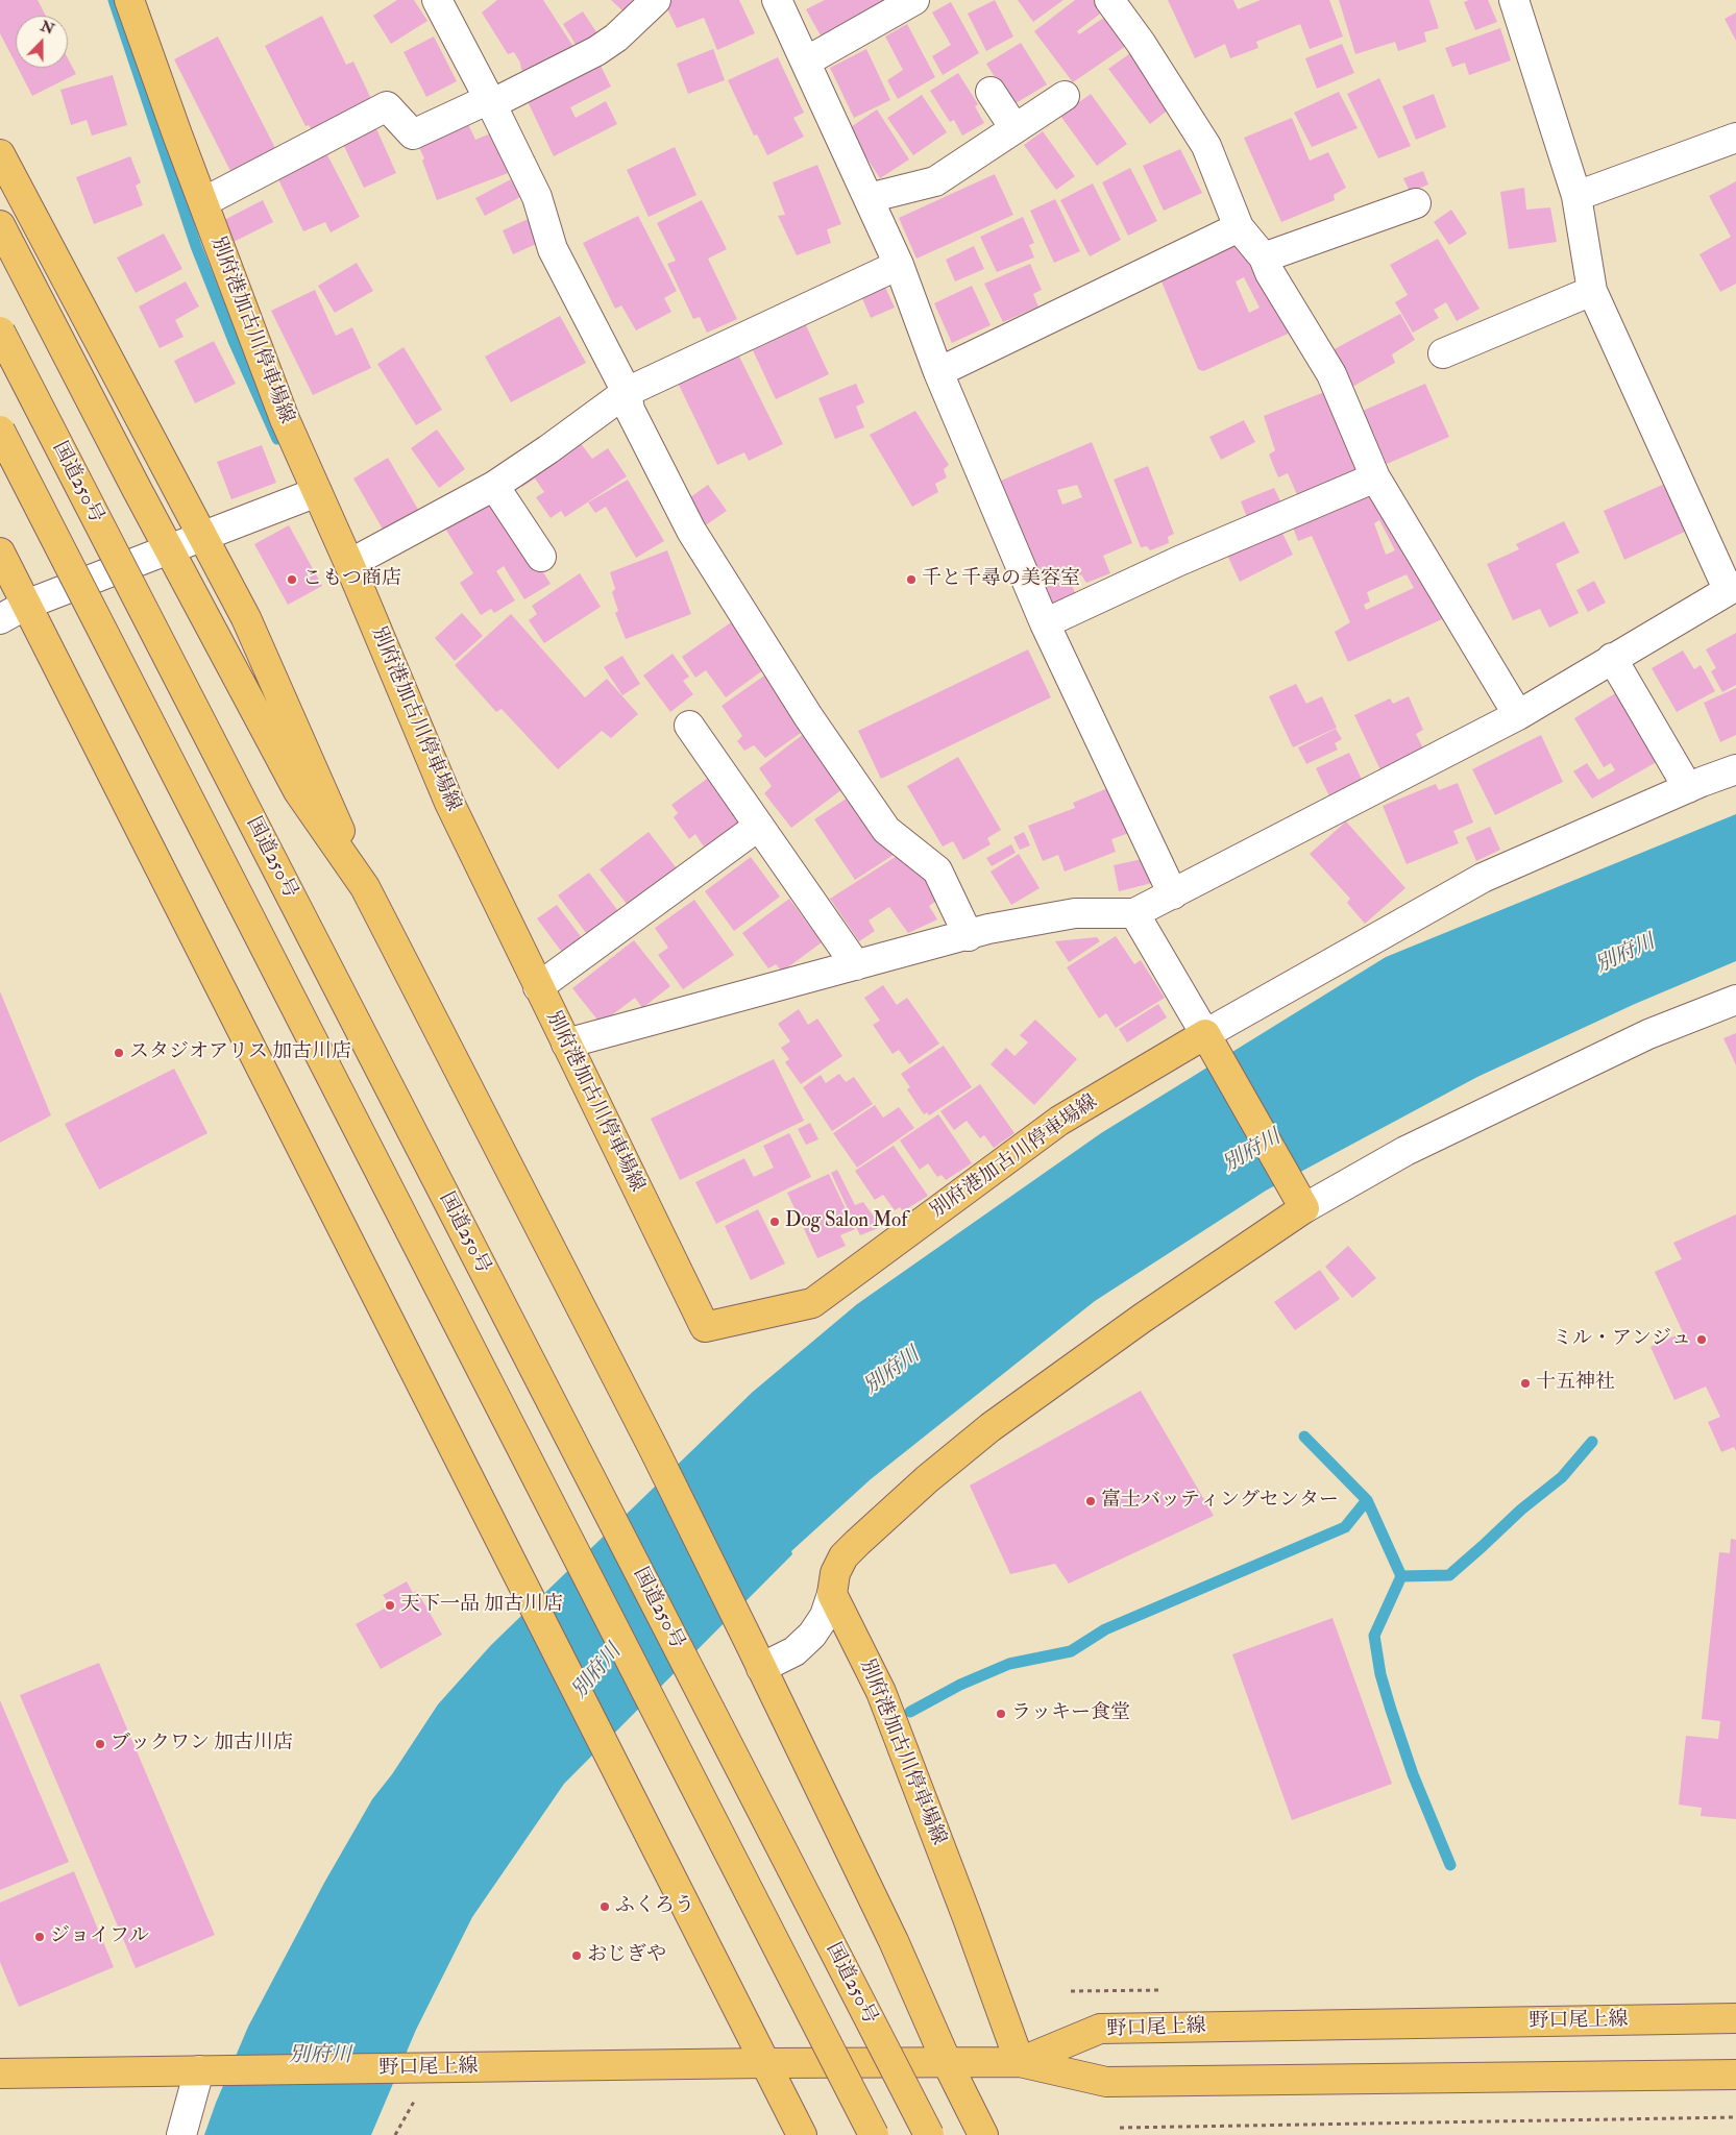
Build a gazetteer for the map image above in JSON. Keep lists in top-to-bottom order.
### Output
{
  "streets": {
    "main road": ["別府港加古川停車場線", "国道250号", "野口尾上線"]
  },
  "crossings": [
    ["別府港加古川停車場線", "野口尾上線"]
  ],
  "water": ["別府川"],
  "places": [
    "こもつ商店",
    "千と千尋の美容室",
    "スタジオアリス 加古川店",
    "Dog Salon Mof",
    "ミル・アンジュ",
    "十五神社",
    "富士バッティングセンター",
    "天下一品 加古川店",
    "ラッキー食堂",
    "ブックワン 加古川店",
    "ふくろう",
    "ジョイフル",
    "おじぎや"
  ],
  "north": "top"
}
